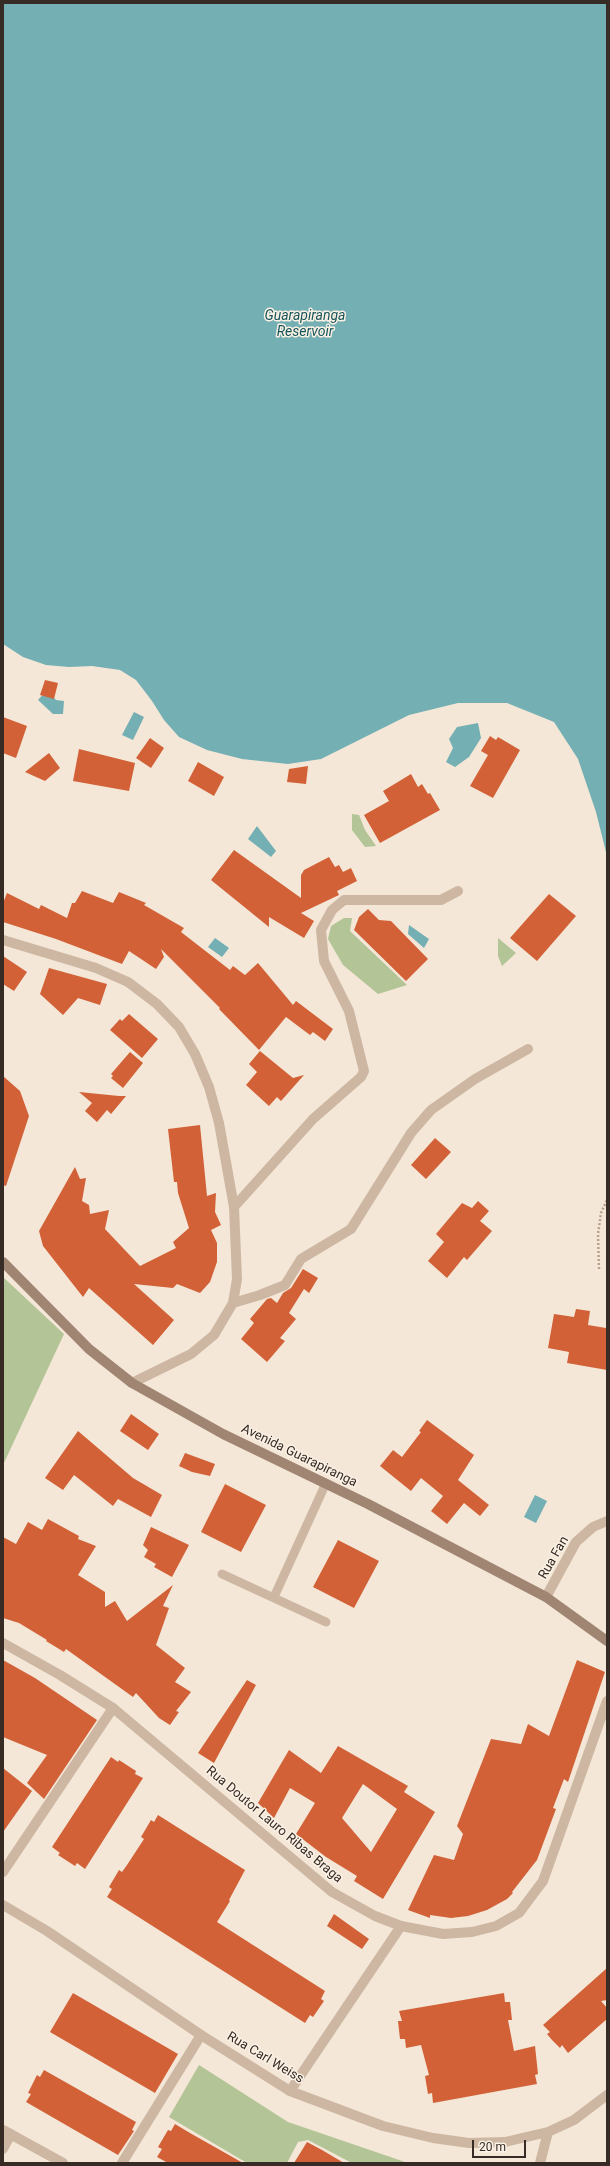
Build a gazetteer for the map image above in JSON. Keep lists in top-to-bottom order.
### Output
{
  "streets": {
    "main road": ["Avenida Guarapiranga"],
    "street": ["Rua Fan", "Rua Doutor Lauro Ribas Braga", "Rua Carl Weiss"]
  },
  "crossings": [
    ["Avenida Guarapiranga", "Rua Fan"]
  ],
  "water": ["Guarapiranga Reservoir"],
  "scale_bar": "20 m"
}
